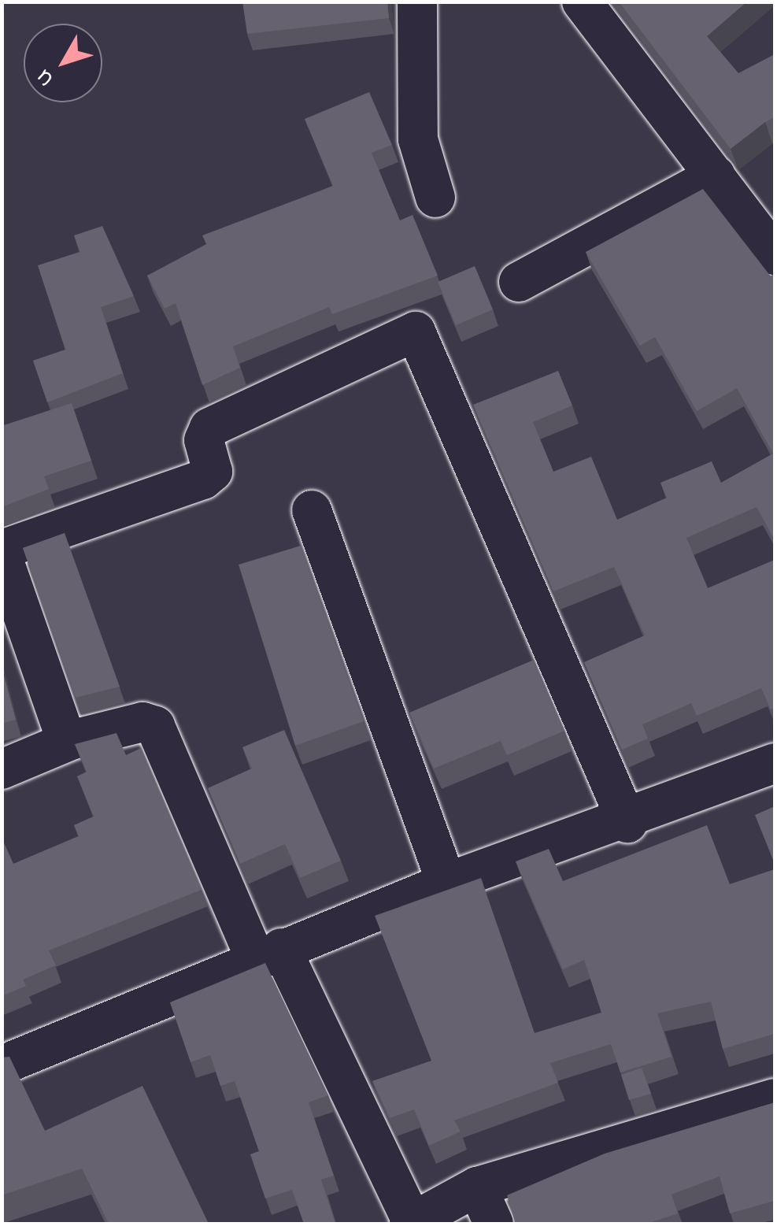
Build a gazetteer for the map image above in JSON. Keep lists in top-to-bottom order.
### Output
{
  "north": "bottom left"
}
